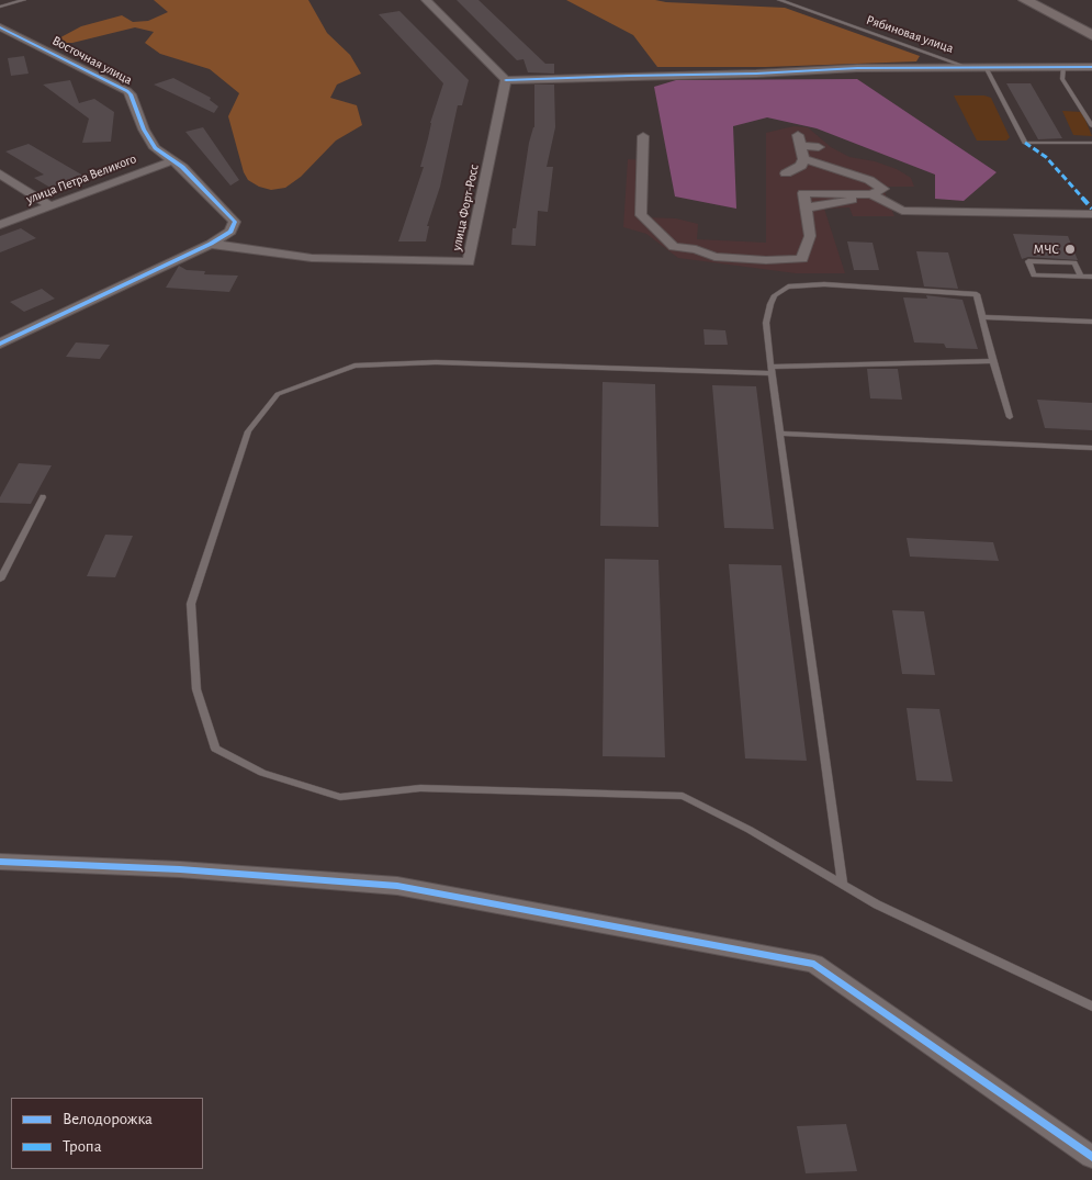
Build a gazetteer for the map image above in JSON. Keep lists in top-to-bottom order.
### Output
{
  "streets": {
    "street": ["Восточная улица", "улица Петра Великого", "улица Форт-Росс"],
    "lane": ["Рябиновая улица"]
  },
  "crossings": [
    ["Восточная улица", "улица Петра Великого"],
    ["Восточная улица", "улица Форт-Росс"]
  ],
  "places": ["МЧС"],
  "legend": ["Велодорожка", "Тропа"]
}
